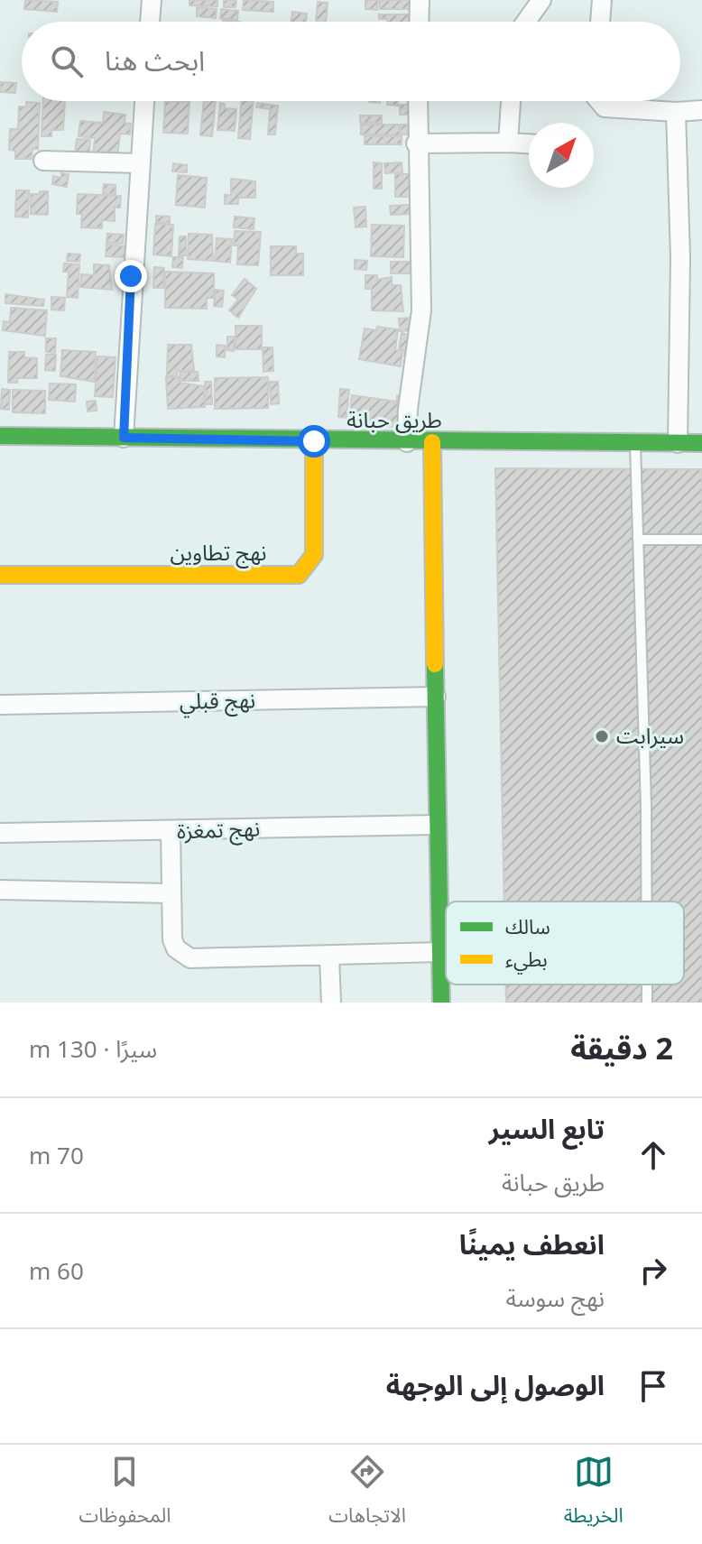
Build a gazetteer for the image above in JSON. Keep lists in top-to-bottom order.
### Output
{
  "streets": {
    "street": [
      "طريق حبانة",
      "نهج تطاوين",
      "نهج قبلي",
      "نهج تمغزة"
    ]
  },
  "crossings": [
    ["طريق حبانة", "نهج تطاوين"]
  ],
  "places": ["سيرابت"],
  "legend": ["سالك", "بطيء"],
  "north": "top right",
  "page": {
    "search": "ابحث هنا",
    "heading": ["2 دقيقة", "سيرًا · 130 m"],
    "list": [
      ["تابع السير", "طريق حبانة", "70 m"],
      ["انعطف يمينًا", "نهج سوسة", "60 m"],
      "الوصول إلى الوجهة"
    ],
    "nav": ["الخريطة", "الاتجاهات", "المحفوظات"]
  }
}
